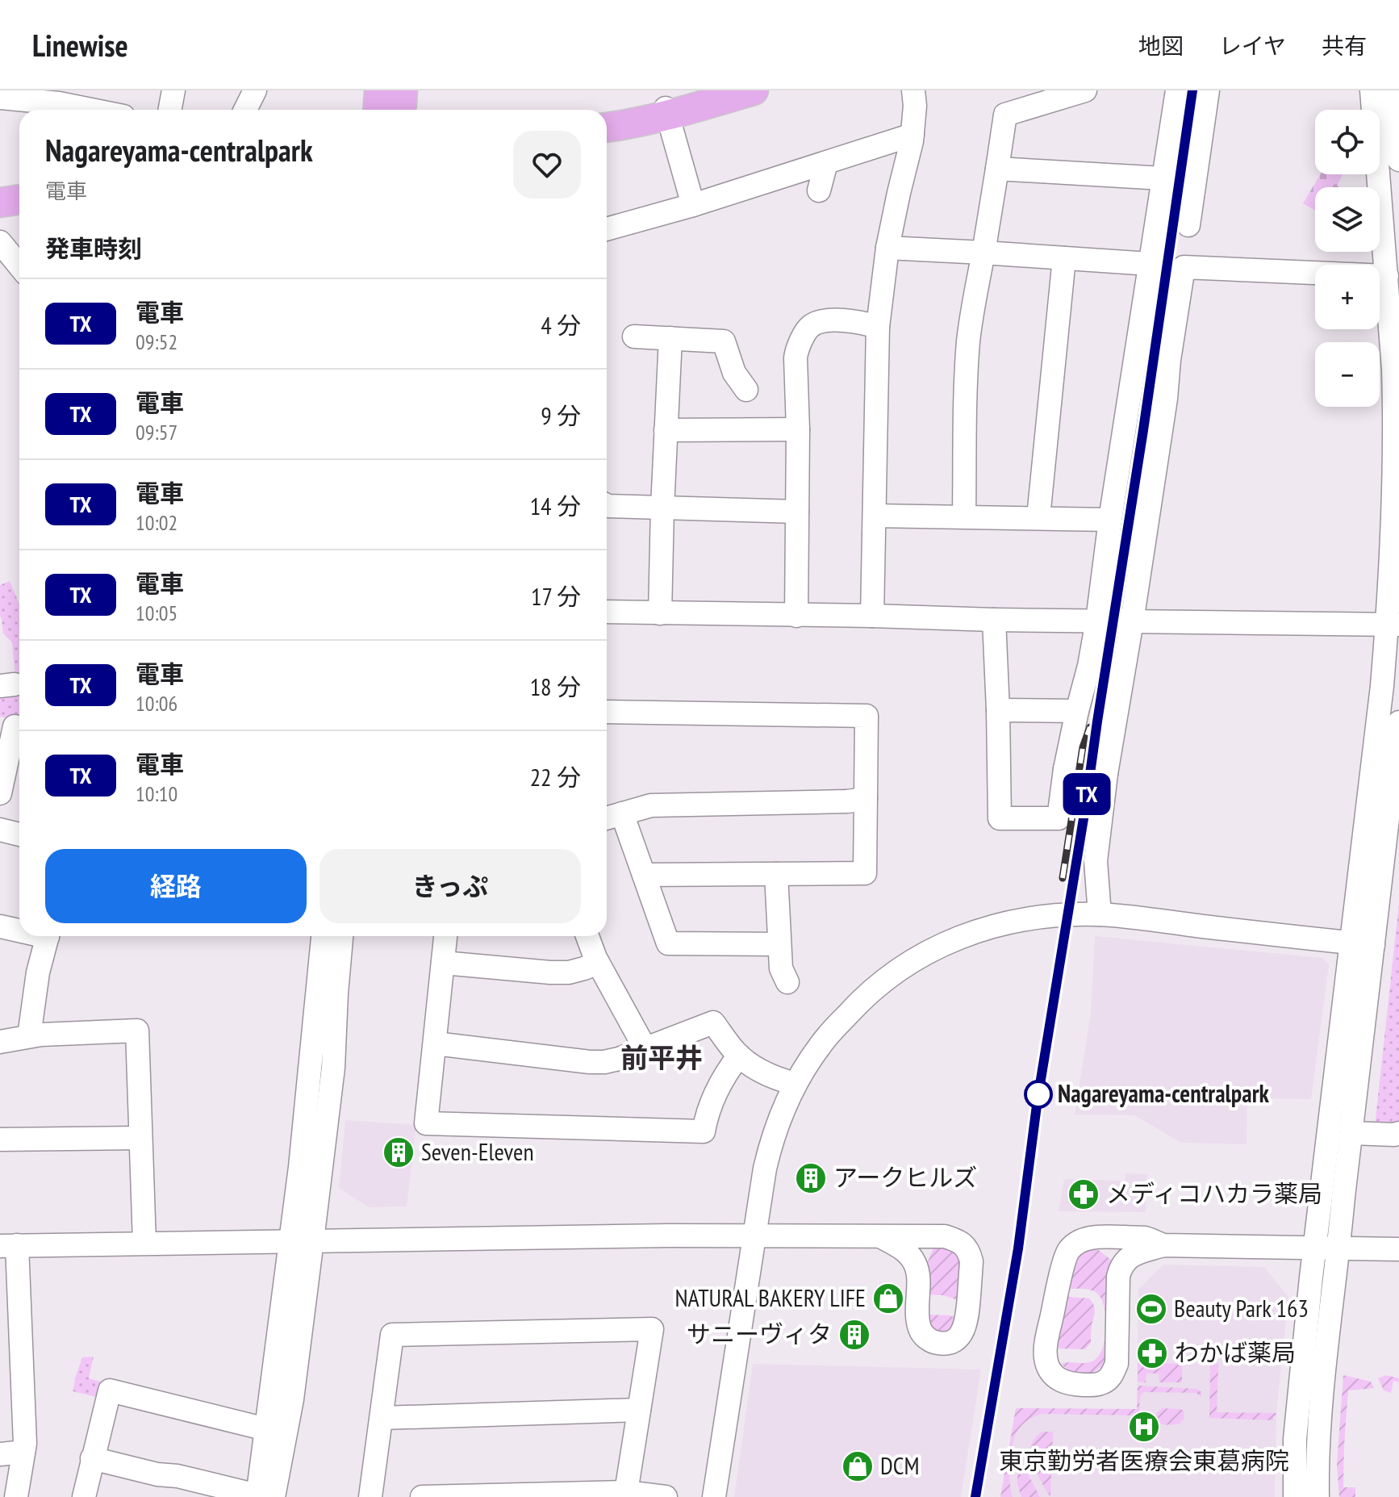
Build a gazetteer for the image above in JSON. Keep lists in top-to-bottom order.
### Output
{
  "districts": ["前平井"],
  "places": {
    "other": ["Nagareyama-centralpark"],
    "building": ["Seven-Eleven", "アークヒルズ", "サニーヴィタ"],
    "pharmacy": ["メディコハカラ薬局", "わかば薬局"],
    "shop": ["NATURAL BAKERY LIFE", "DCM"],
    "sports": ["Beauty Park 163"],
    "hospital": ["東京勤労者医療会東葛病院"]
  },
  "page": {
    "header": "Linewise",
    "nav": ["地図", "レイヤ", "共有"],
    "on_map": "TX",
    "map_buttons": ["+", "−"],
    "heading": [
      ["Nagareyama-centralpark", "電車"],
      "発車時刻"
    ],
    "list": [
      {
        "mark": "TX",
        "name": "電車",
        "note": "09:52",
        "value": "4 分"
      },
      {
        "mark": "TX",
        "name": "電車",
        "note": "09:57",
        "value": "9 分"
      },
      {
        "mark": "TX",
        "name": "電車",
        "note": "10:02",
        "value": "14 分"
      },
      {
        "mark": "TX",
        "name": "電車",
        "note": "10:05",
        "value": "17 分"
      },
      {
        "mark": "TX",
        "name": "電車",
        "note": "10:06",
        "value": "18 分"
      },
      {
        "mark": "TX",
        "name": "電車",
        "note": "10:10",
        "value": "22 分"
      }
    ],
    "buttons": ["経路", "きっぷ"]
  }
}
